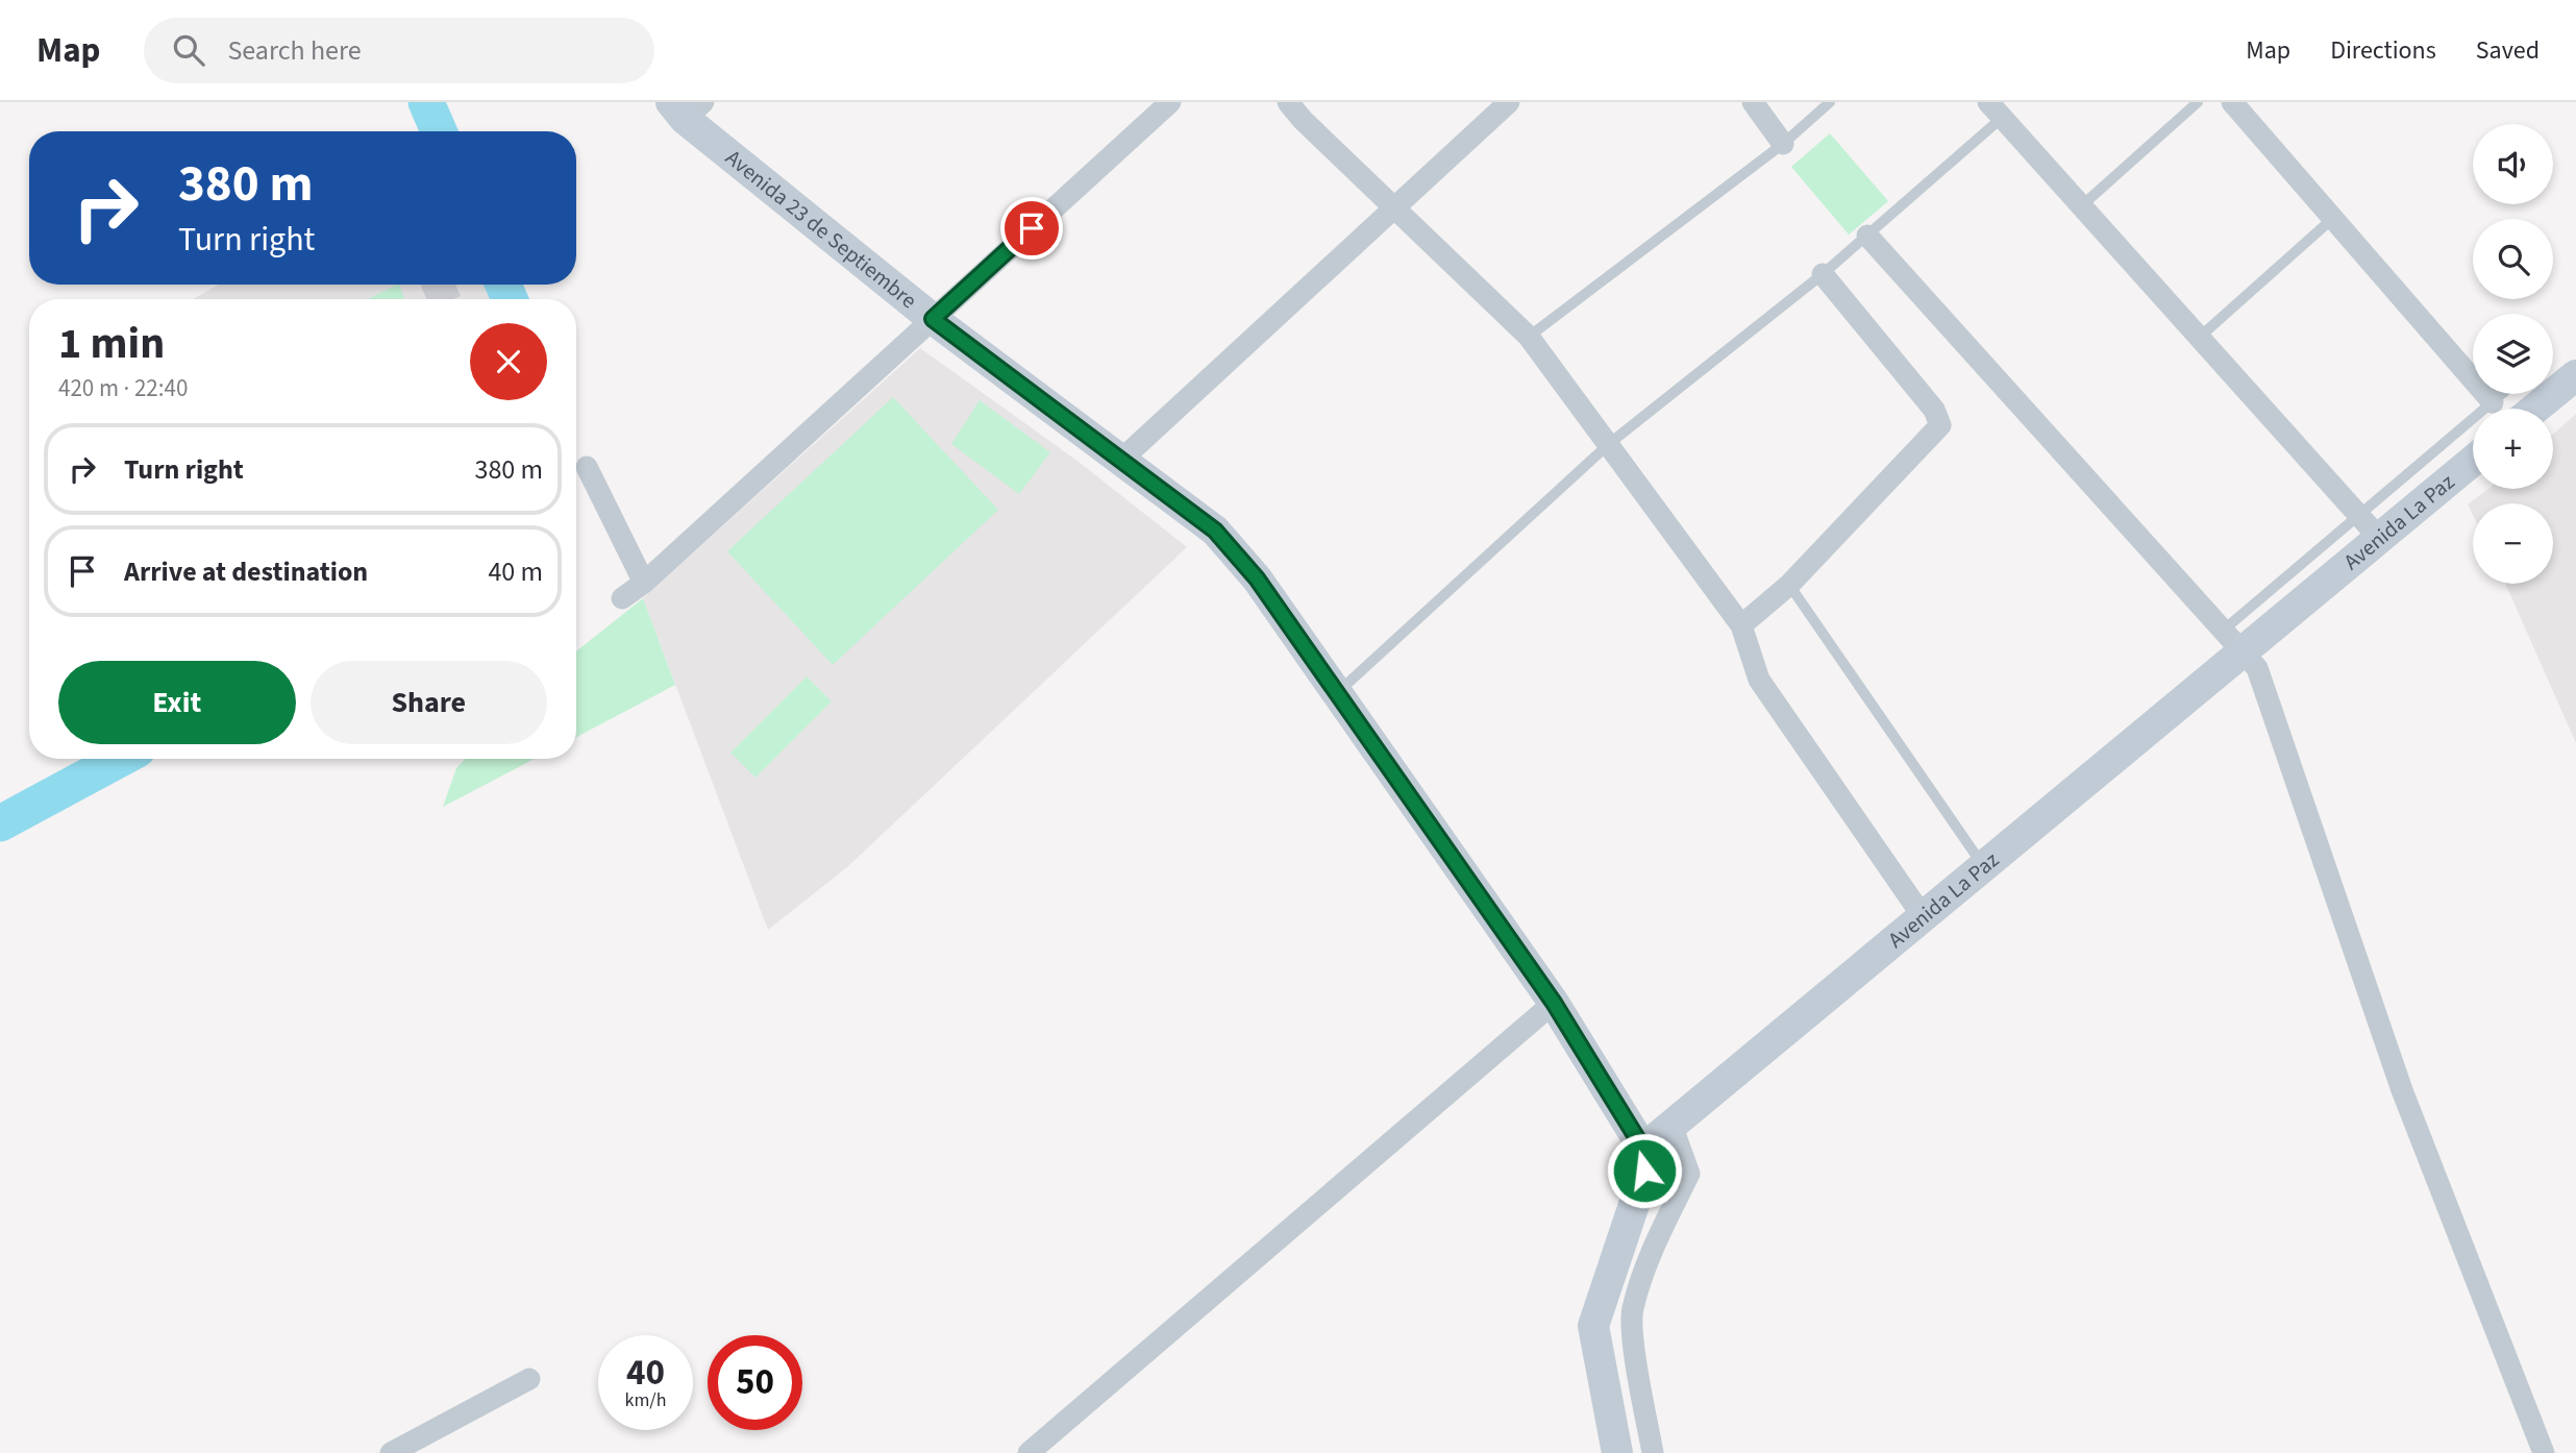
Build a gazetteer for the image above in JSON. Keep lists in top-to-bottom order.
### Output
{
  "streets": {
    "main road": ["Avenida 23 de Septiembre", "Avenida La Paz"]
  },
  "crossings": [
    ["Avenida 23 de Septiembre", "Avenida La Paz"]
  ],
  "page": {
    "header": "Map",
    "search": "Search here",
    "nav": ["Map", "Directions", "Saved"],
    "map_buttons": ["+", "−"],
    "turn": ["380 m", "Turn right"],
    "heading": ["1 min", "420 m · 22:40"],
    "list": [
      {
        "name": "Turn right",
        "value": "380 m"
      },
      {
        "name": "Arrive at destination",
        "value": "40 m"
      }
    ],
    "buttons": ["Exit", "Share"],
    "speed": "40 km/h",
    "limit": "50"
  }
}
